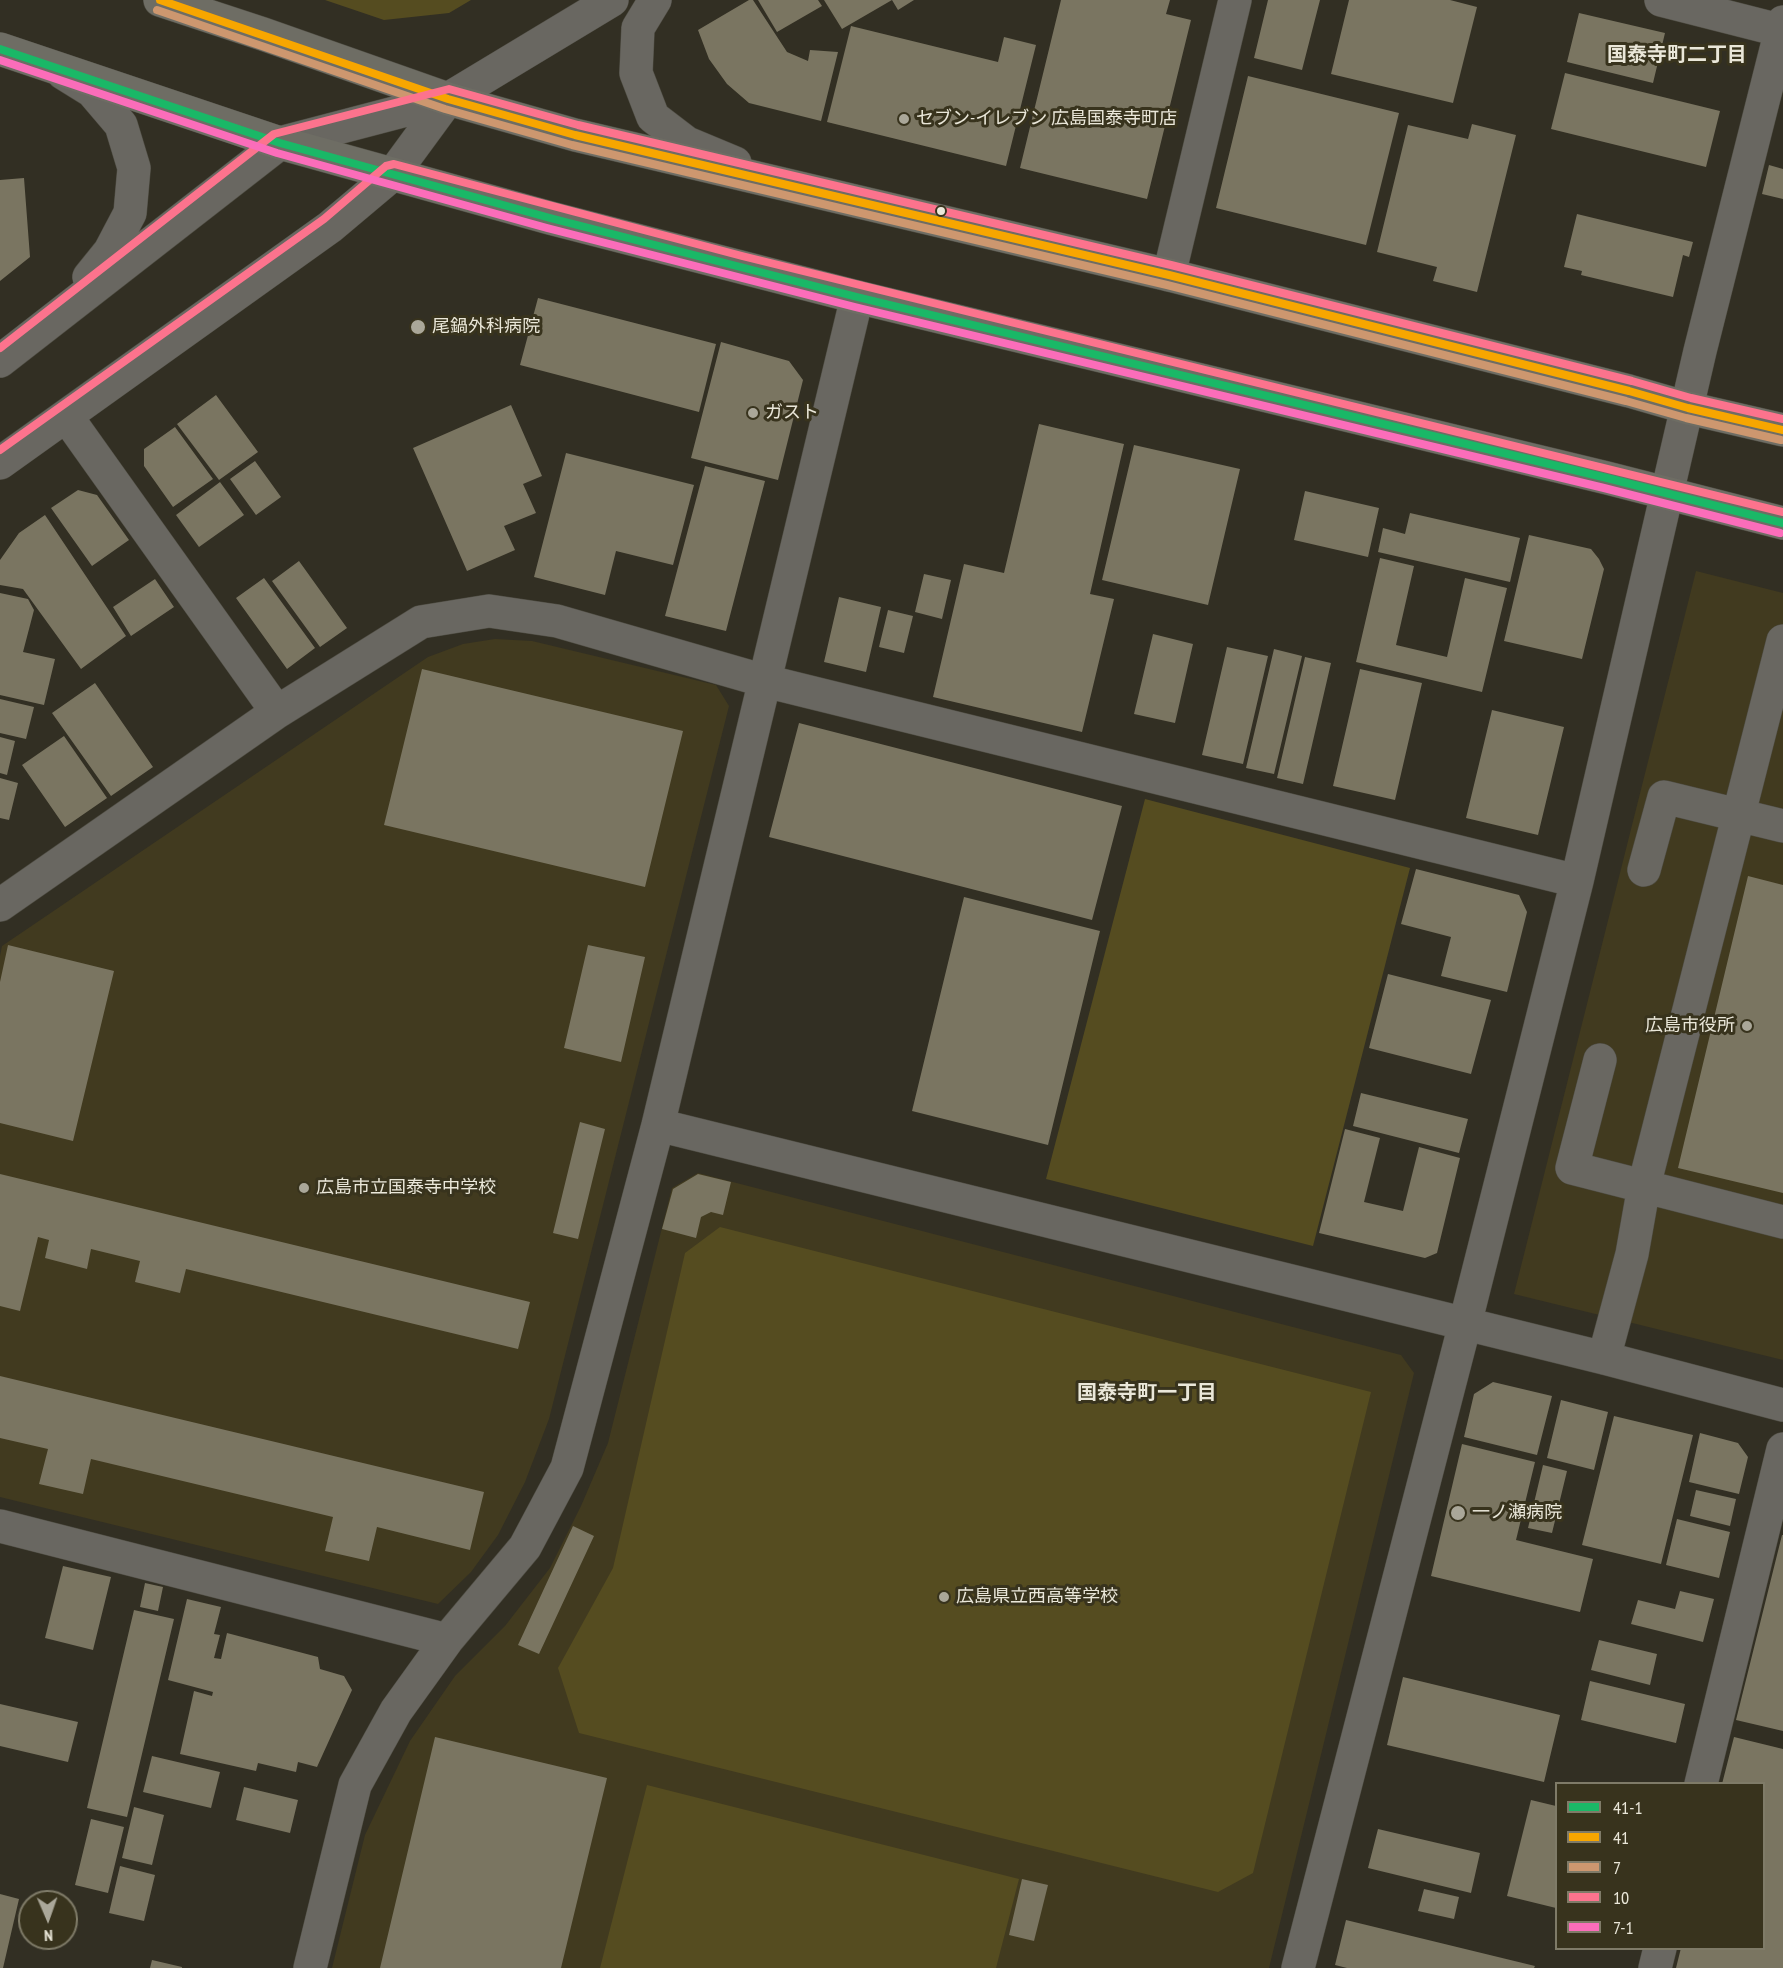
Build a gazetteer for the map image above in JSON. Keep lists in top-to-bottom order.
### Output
{
  "districts": ["国泰寺町二丁目", "国泰寺町一丁目"],
  "places": [
    "セブン-イレブン 広島国泰寺町店",
    "尾鍋外科病院",
    "ガスト",
    "広島市役所",
    "広島市立国泰寺中学校",
    "一ノ瀬病院",
    "広島県立西高等学校"
  ],
  "lines": [
    "transit line 41",
    "transit line 7",
    "transit line 41-1",
    "transit line 7-1",
    "transit line 10"
  ],
  "legend": [
    "41-1",
    "41",
    "7",
    "10",
    "7-1"
  ],
  "north": "bottom"
}
